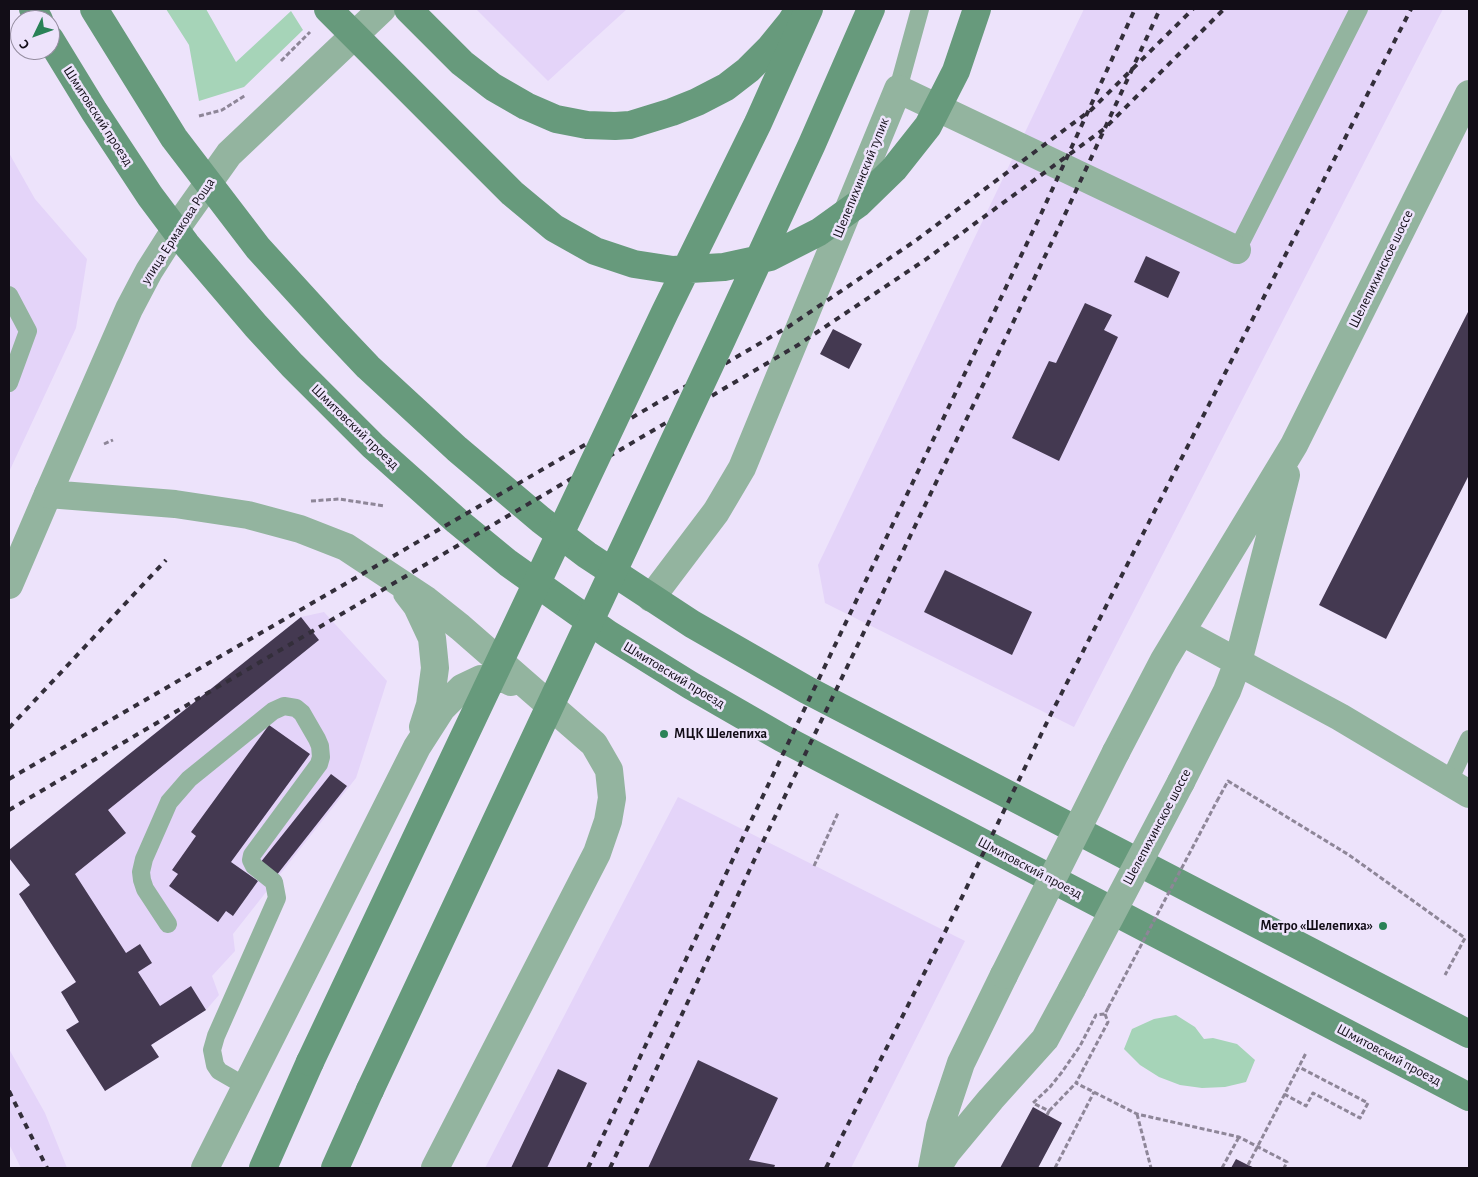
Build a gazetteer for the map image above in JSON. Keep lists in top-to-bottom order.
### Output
{
  "streets": {
    "main road": ["Шмитовский проезд"],
    "street": ["Шелепихинский тупик", "улица Ермакова Роща", "Шелепихинское шоссе"]
  },
  "crossings": [
    ["Шмитовский проезд", "улица Ермакова Роща"]
  ],
  "places": ["МЦК Шелепиха", "Метро «Шелепиха»"],
  "north": "bottom left"
}
